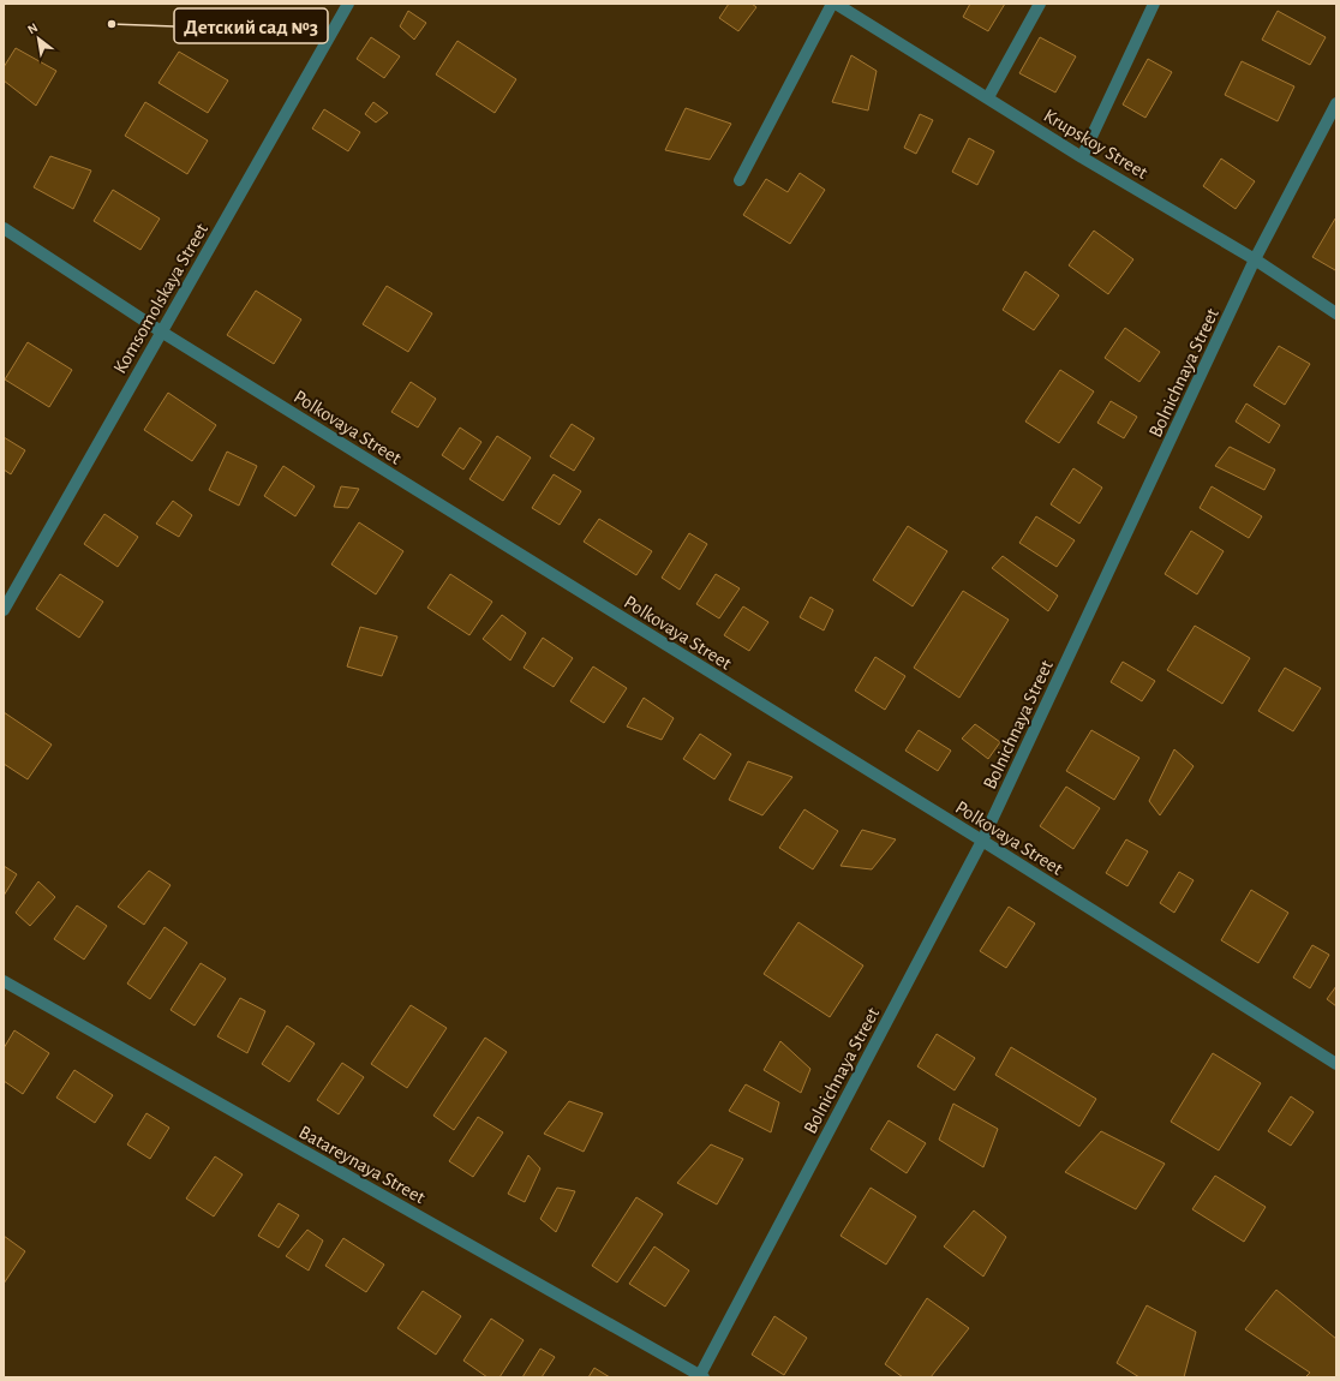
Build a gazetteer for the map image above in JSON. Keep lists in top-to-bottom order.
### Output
{
  "streets": {
    "street": [
      "Krupskoy Street",
      "Komsomolskaya Street",
      "Bolnichnaya Street",
      "Polkovaya Street",
      "Batareynaya Street"
    ]
  },
  "crossings": [
    ["Krupskoy Street", "Bolnichnaya Street"],
    ["Komsomolskaya Street", "Polkovaya Street"],
    ["Bolnichnaya Street", "Polkovaya Street"],
    ["Bolnichnaya Street", "Batareynaya Street"]
  ],
  "places": ["Детский сад №3"],
  "north": "top left"
}
